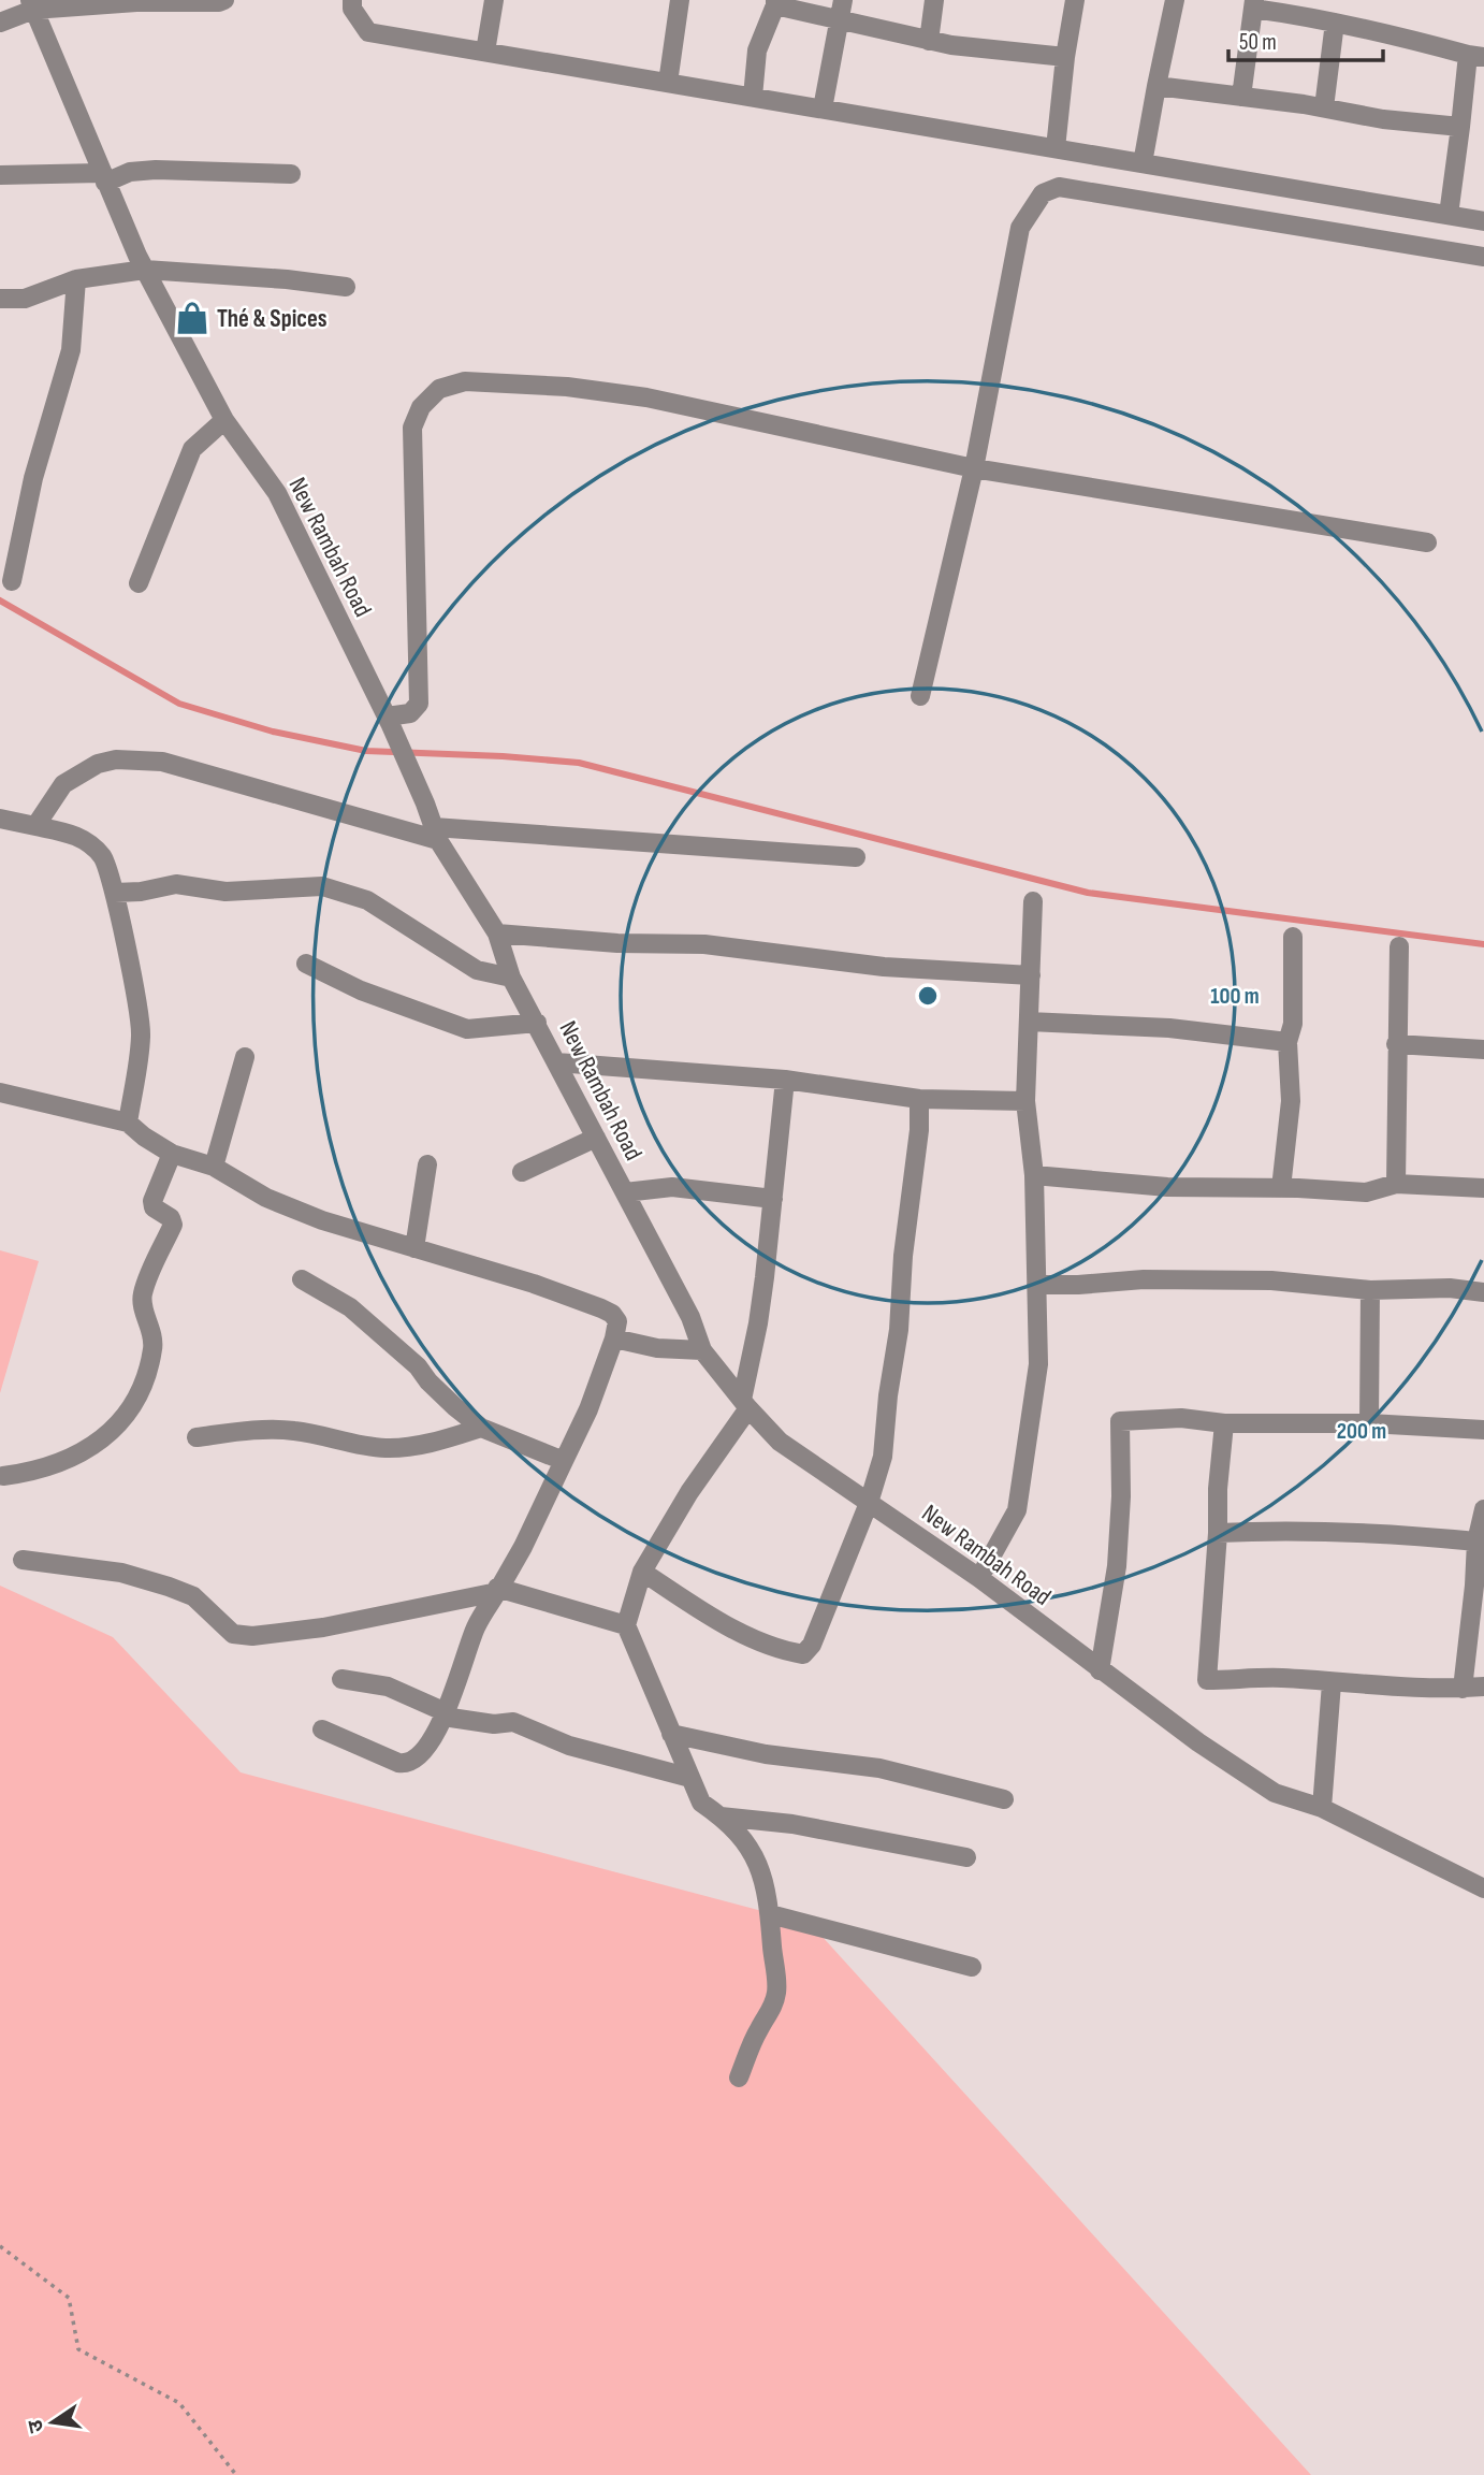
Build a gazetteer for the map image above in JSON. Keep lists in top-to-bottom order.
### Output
{
  "streets": {
    "street": ["New Rambah Road"]
  },
  "places": {
    "shop": ["Thé & Spices"]
  },
  "scale_bar": "50 m",
  "north": "left",
  "rings": ["100 m", "200 m"]
}
